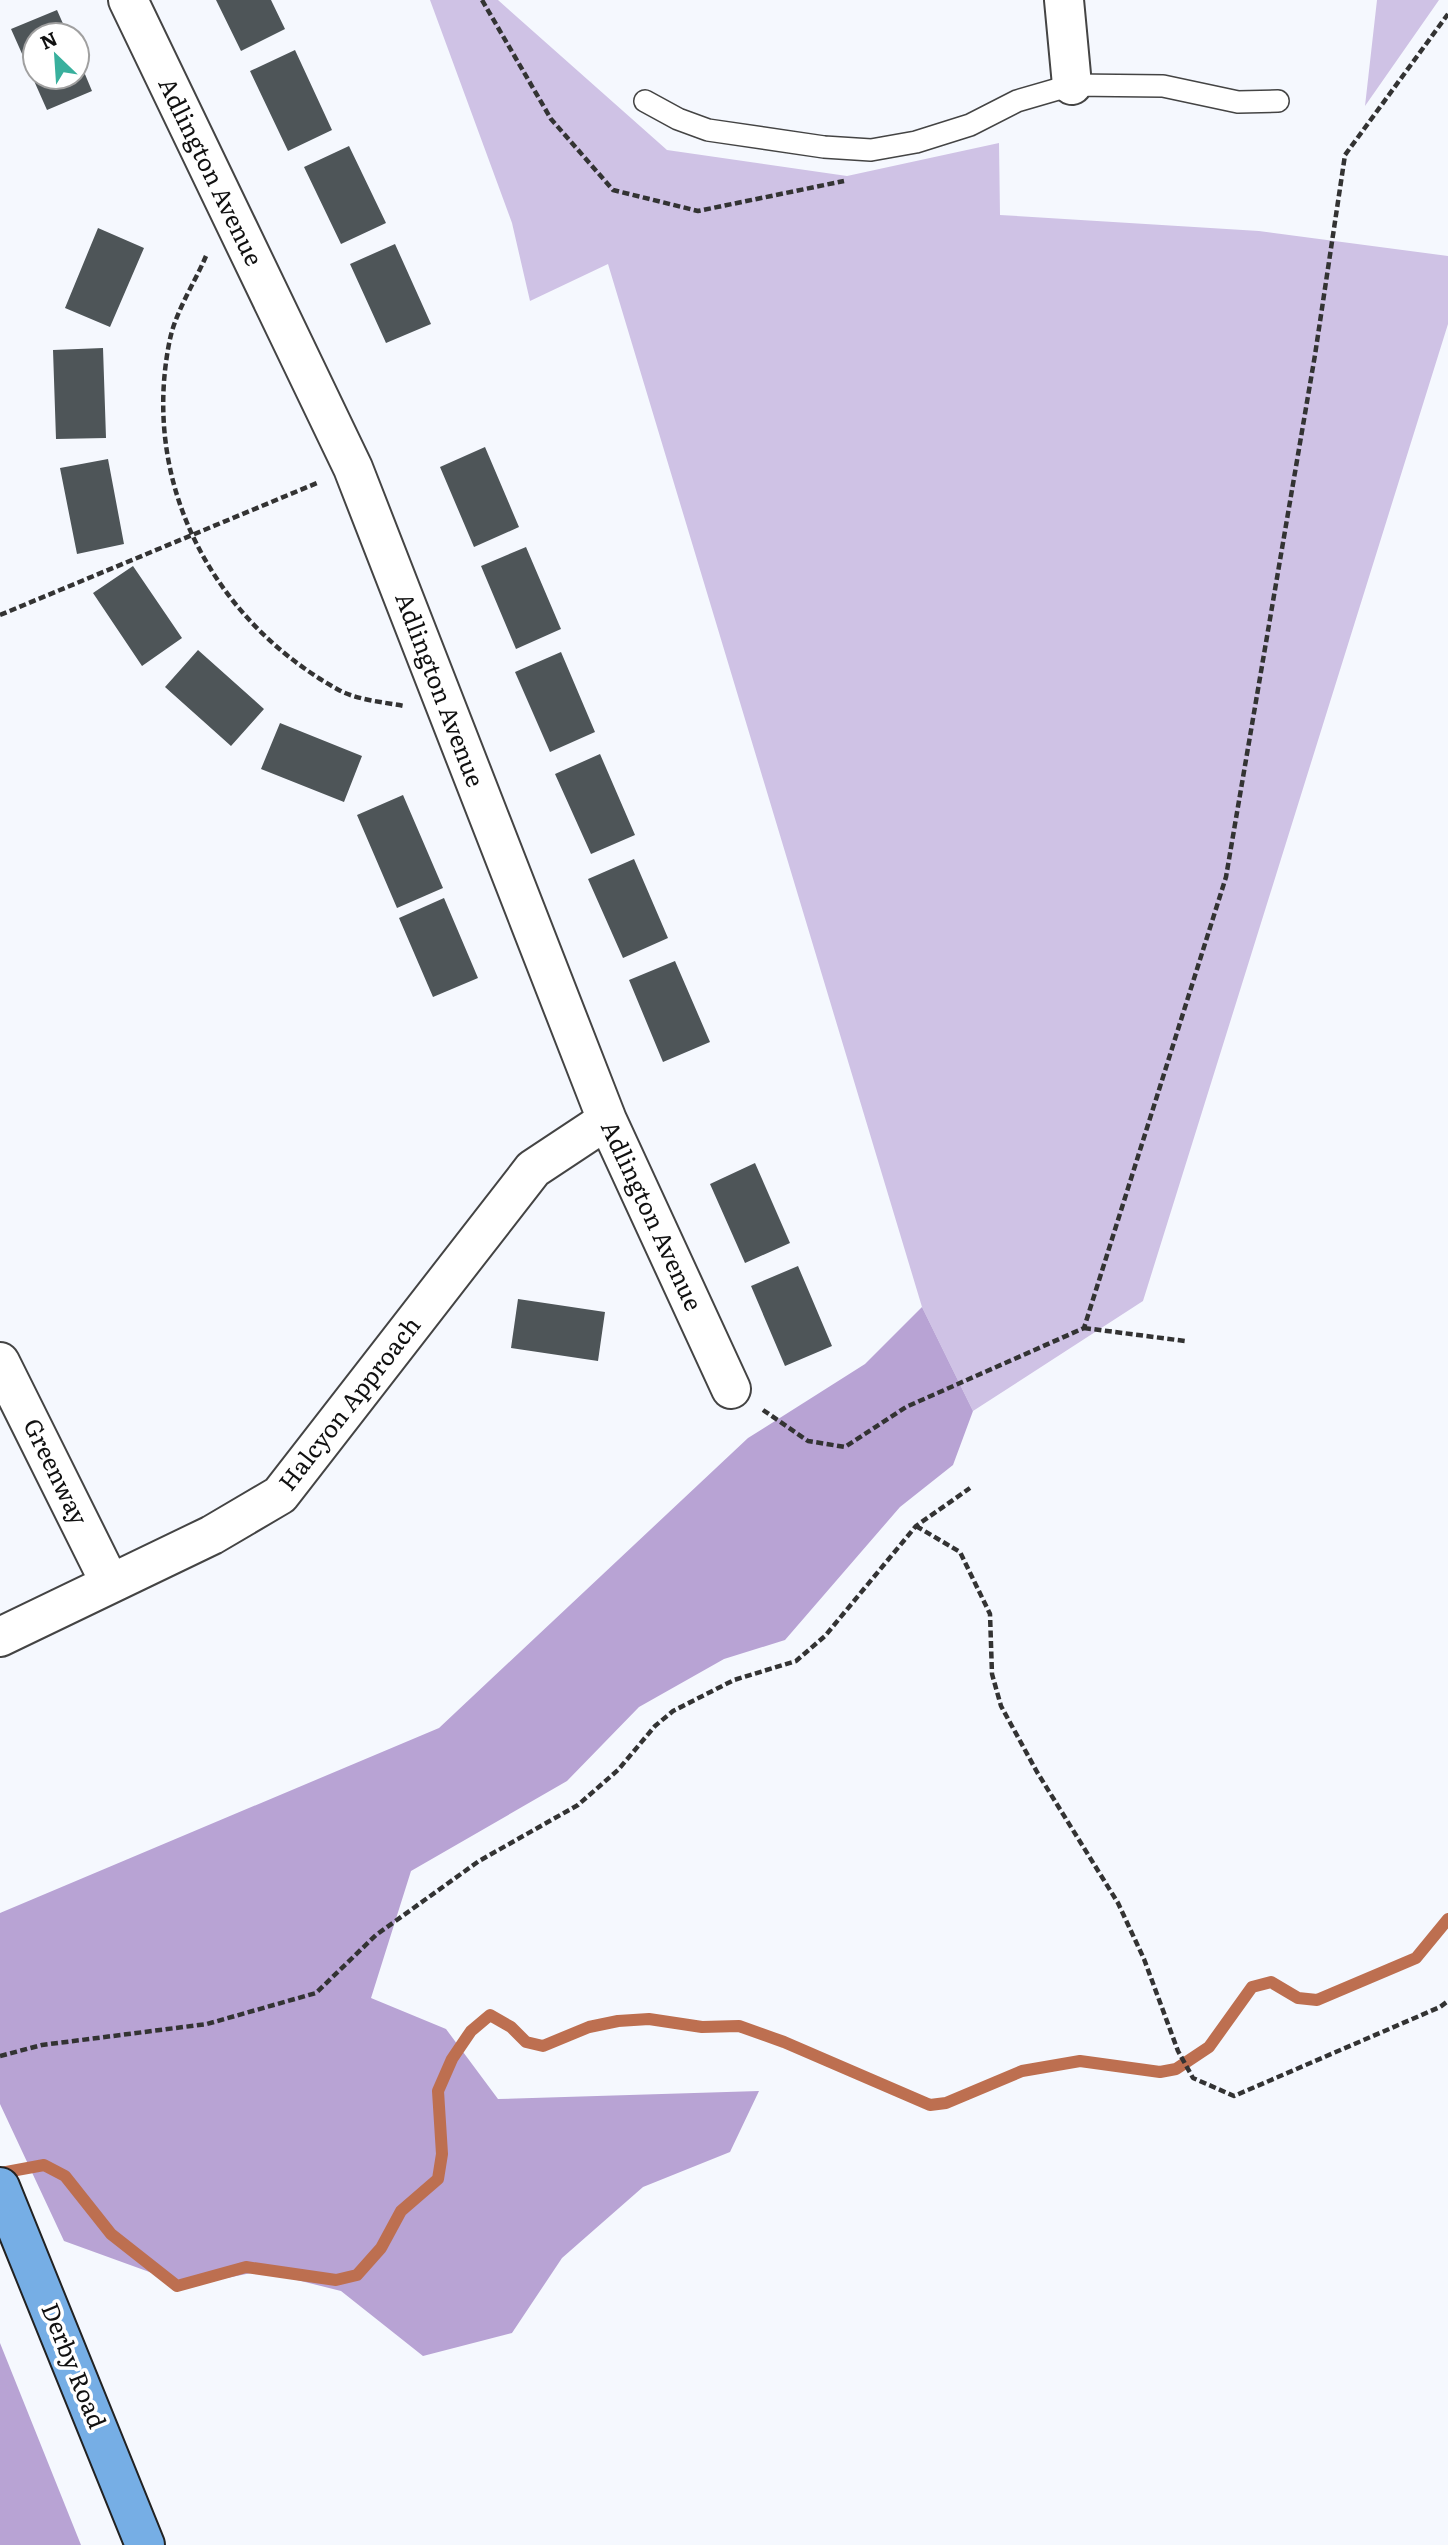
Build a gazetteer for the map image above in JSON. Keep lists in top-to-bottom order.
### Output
{
  "streets": {
    "highway": ["Derby Road"],
    "street": ["Adlington Avenue", "Halcyon Approach", "Greenway"]
  },
  "crossings": [
    ["Adlington Avenue", "Halcyon Approach"],
    ["Halcyon Approach", "Greenway"]
  ],
  "north": "top left"
}
